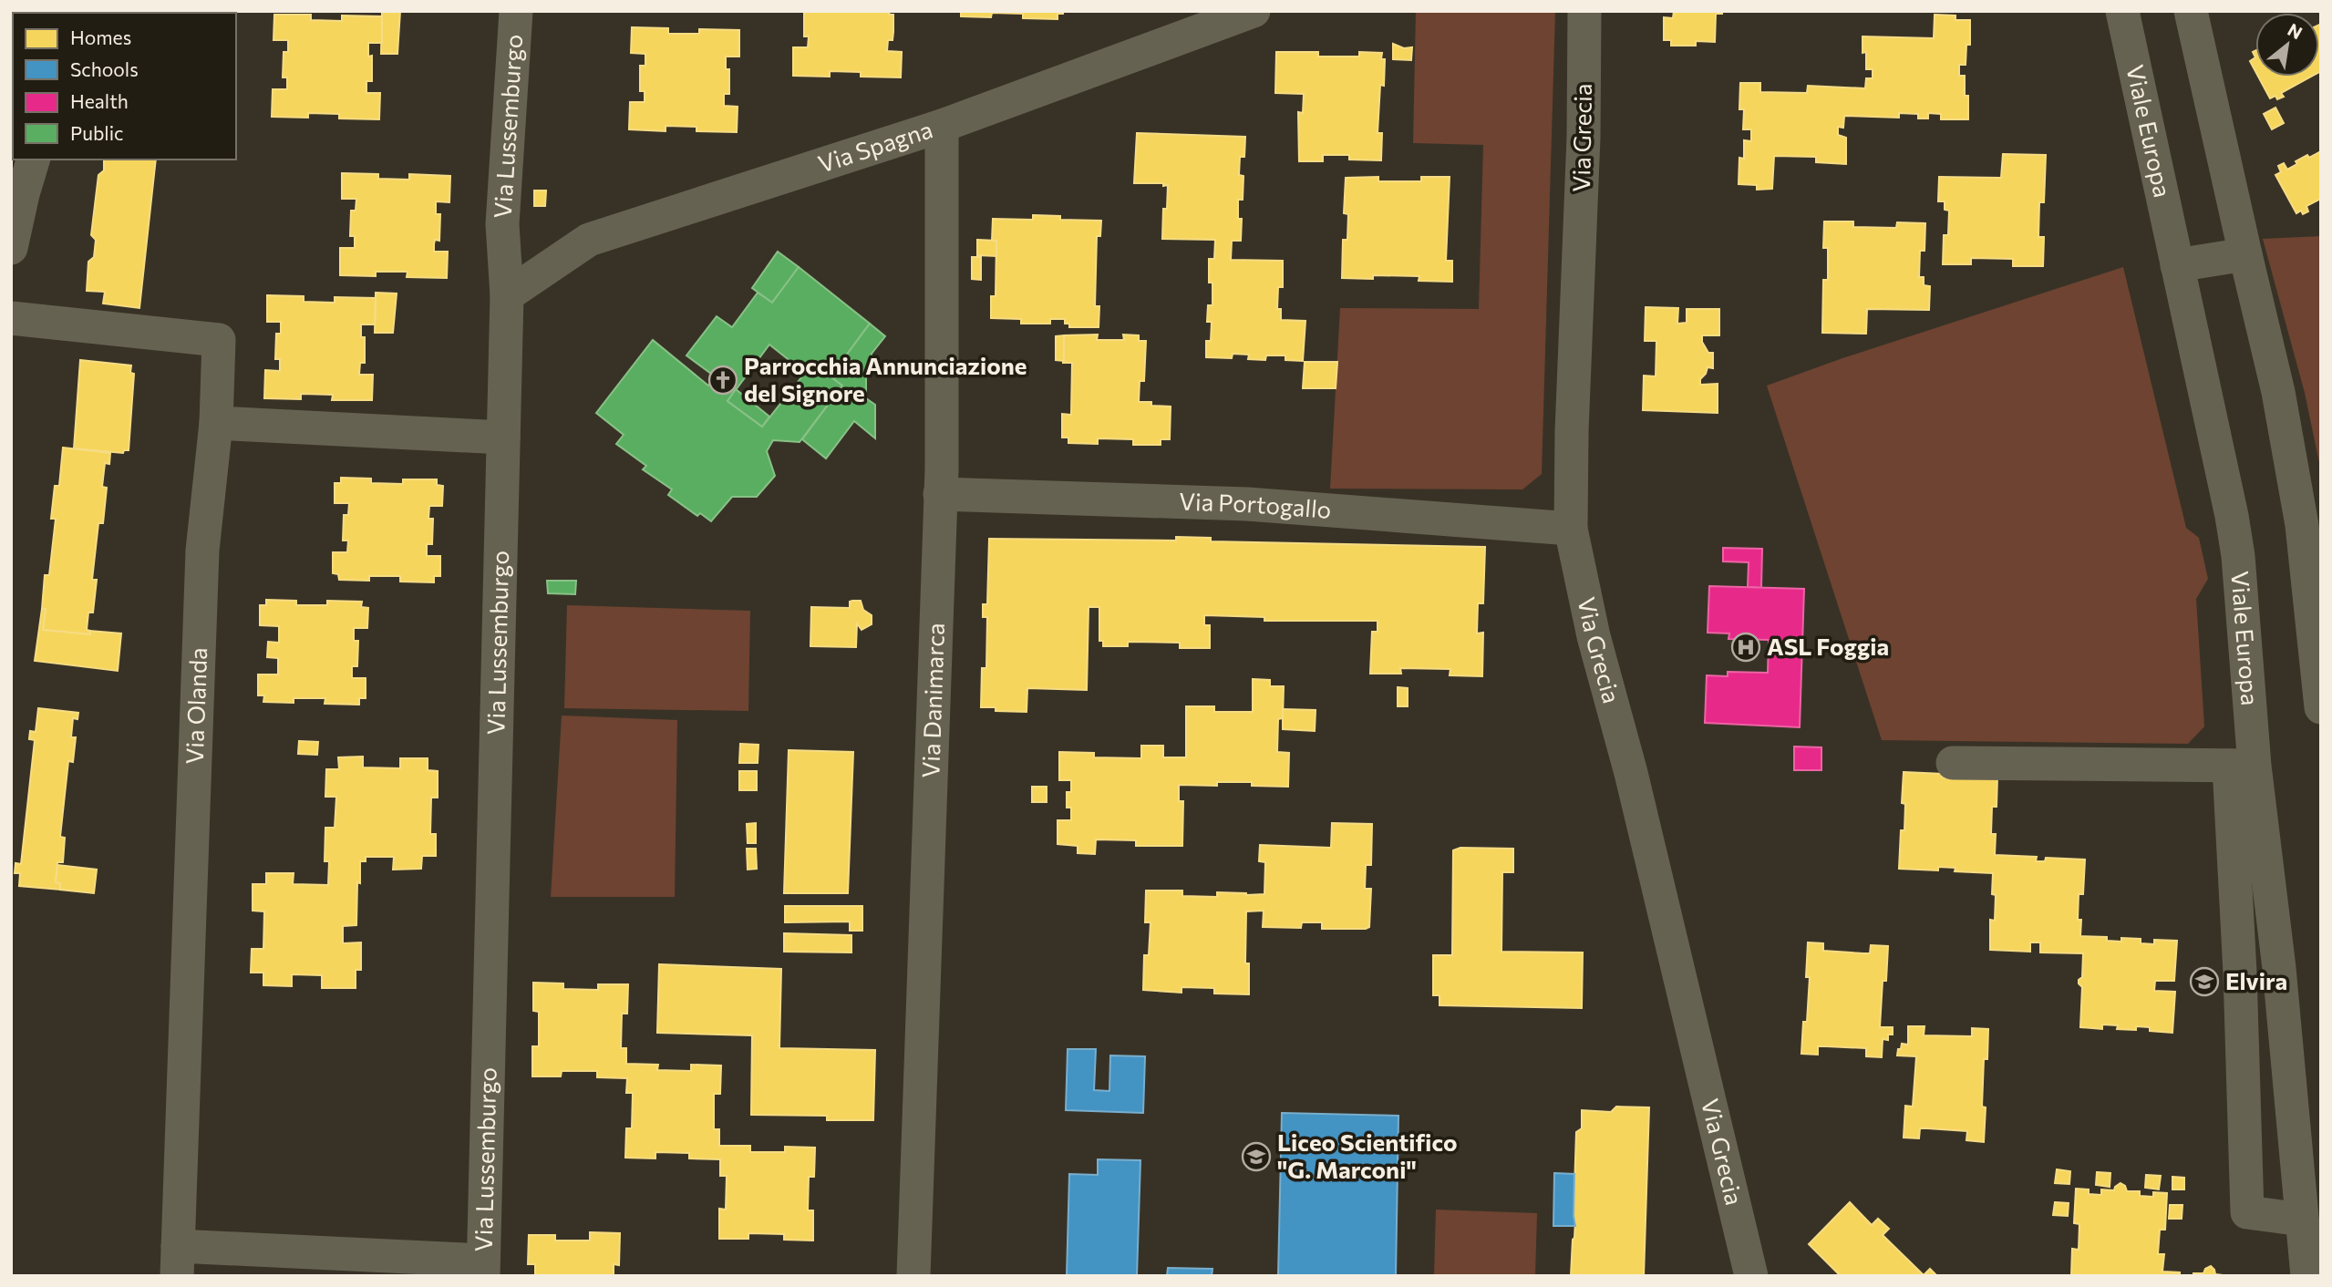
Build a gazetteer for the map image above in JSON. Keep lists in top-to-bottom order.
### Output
{
  "streets": {
    "street": [
      "Via Lussemburgo",
      "Viale Europa",
      "Via Grecia",
      "Via Spagna",
      "Via Portogallo",
      "Via Danimarca",
      "Via Olanda"
    ]
  },
  "crossings": [
    ["Via Lussemburgo", "Via Spagna"],
    ["Via Grecia", "Via Portogallo"],
    ["Via Spagna", "Via Danimarca"],
    ["Via Portogallo", "Via Danimarca"]
  ],
  "places": {
    "church": ["Parrocchia Annunciazione del Signore"],
    "hospital": ["ASL Foggia"],
    "school or university": ["Elvira", "Liceo Scientifico \"G. Marconi\""]
  },
  "legend": [
    "Homes",
    "Schools",
    "Health",
    "Public"
  ],
  "north": "top right"
}
